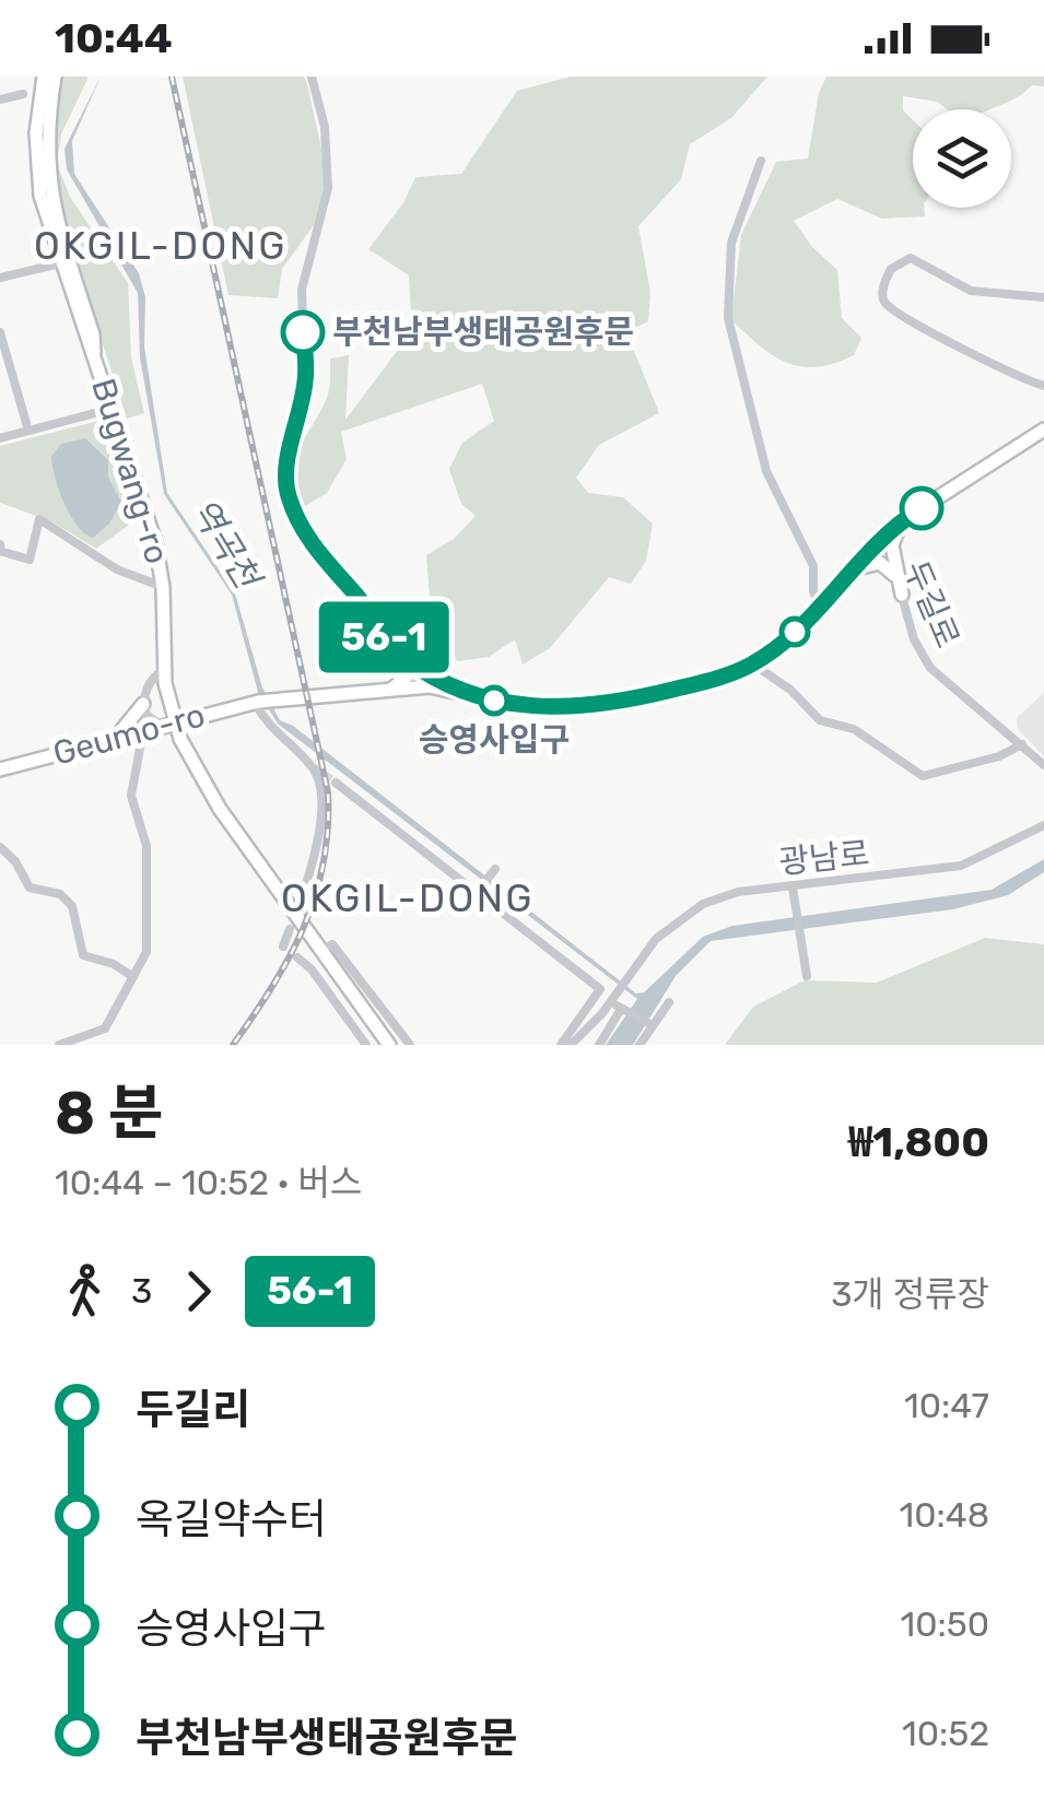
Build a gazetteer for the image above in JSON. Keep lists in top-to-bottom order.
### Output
{
  "streets": {
    "main road": ["Bugwang-ro", "Geumo-ro"],
    "street": ["두길로", "광남로"]
  },
  "crossings": [
    ["Bugwang-ro", "Geumo-ro"]
  ],
  "districts": ["OKGIL-DONG", "OKGIL-DONG"],
  "water": ["역곡천"],
  "places": ["부천남부생태공원후문", "승영사입구"],
  "lines": ["bus line 56-1"],
  "page": {
    "status": "10:44",
    "on_map": "56-1",
    "heading": ["8 분", "10:44 – 10:52 · 버스", "₩1,800"],
    "legs": ["3", "56-1", "3개 정류장"],
    "list": [
      {
        "name": "두길리",
        "value": "10:47"
      },
      {
        "name": "옥길약수터",
        "value": "10:48"
      },
      {
        "name": "승영사입구",
        "value": "10:50"
      },
      {
        "name": "부천남부생태공원후문",
        "value": "10:52"
      }
    ]
  }
}
